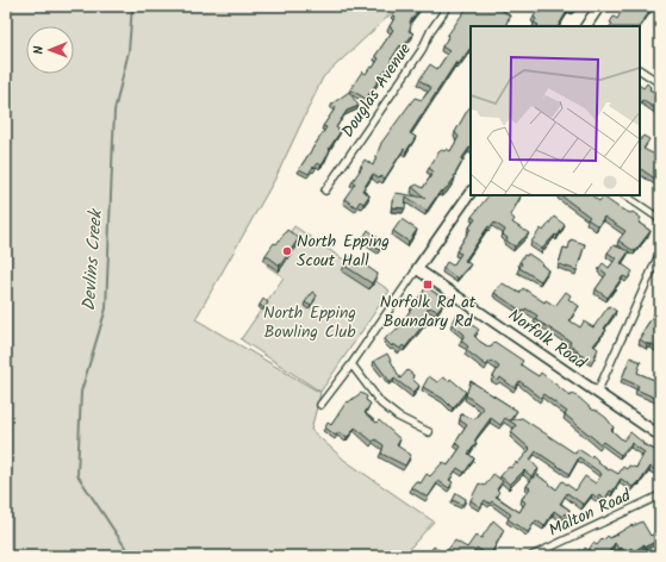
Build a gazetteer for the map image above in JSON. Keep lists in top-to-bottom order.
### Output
{
  "streets": {
    "street": ["Douglas Avenue", "Norfolk Road", "Malton Road"]
  },
  "water": ["Devlins Creek"],
  "parks": ["North Epping Bowling Club"],
  "places": {
    "other": ["North Epping Scout Hall"],
    "transit": ["Norfolk Rd at Boundary Rd"]
  },
  "north": "left"
}
